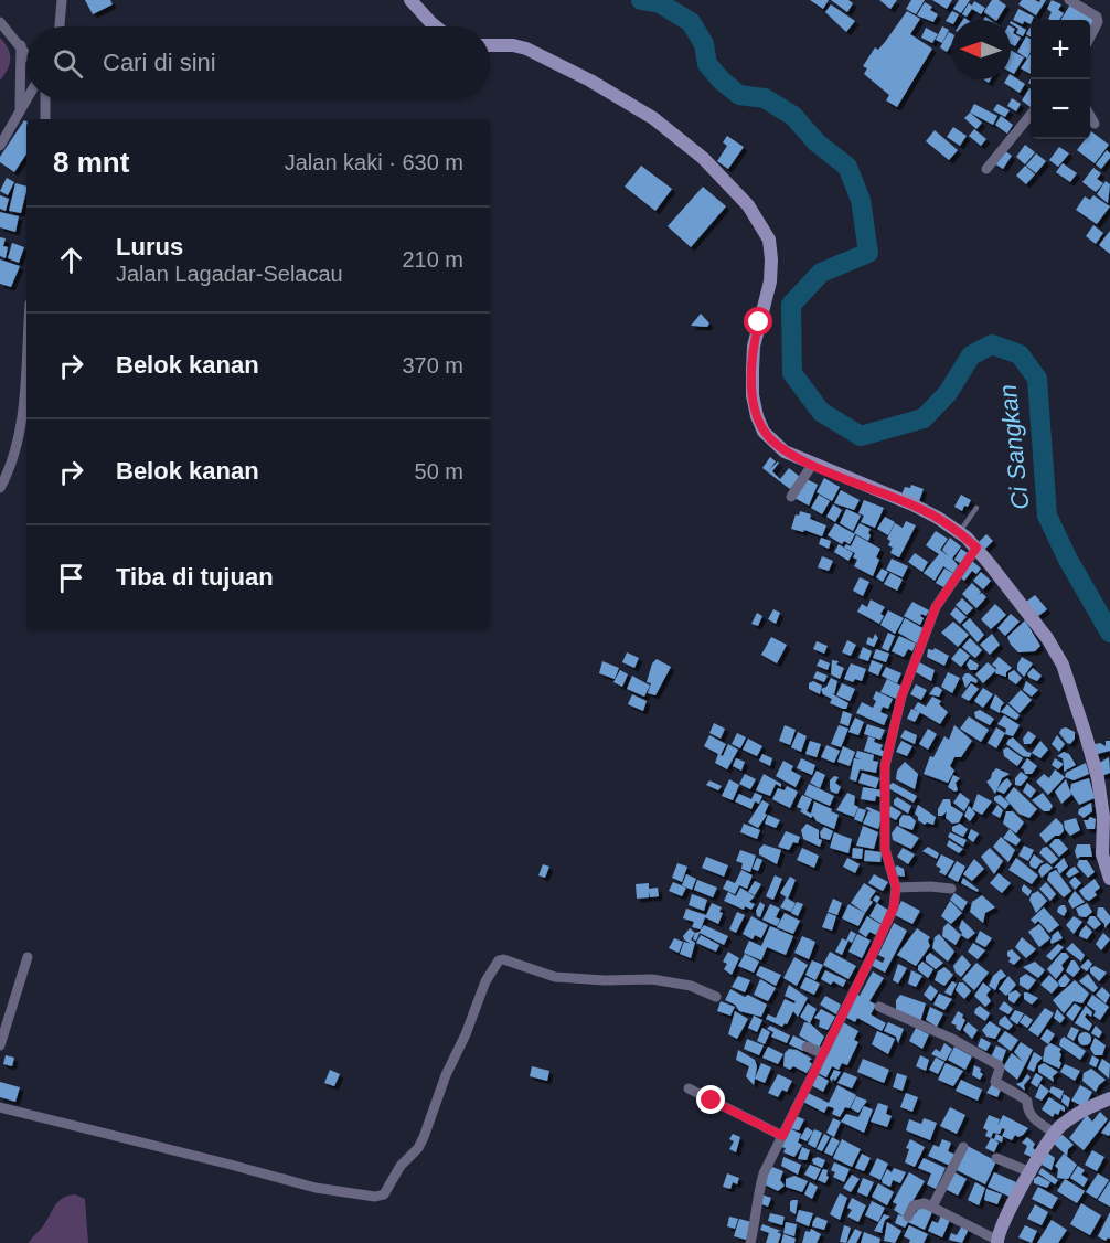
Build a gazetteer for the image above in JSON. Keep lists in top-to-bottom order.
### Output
{
  "water": ["Ci Sangkan"],
  "north": "left",
  "page": {
    "map_buttons": ["+", "−"],
    "search": "Cari di sini",
    "heading": ["8 mnt", "Jalan kaki · 630 m"],
    "list": [
      ["Lurus", "Jalan Lagadar-Selacau", "210 m"],
      ["Belok kanan", "370 m"],
      ["Belok kanan", "50 m"],
      "Tiba di tujuan"
    ]
  }
}
